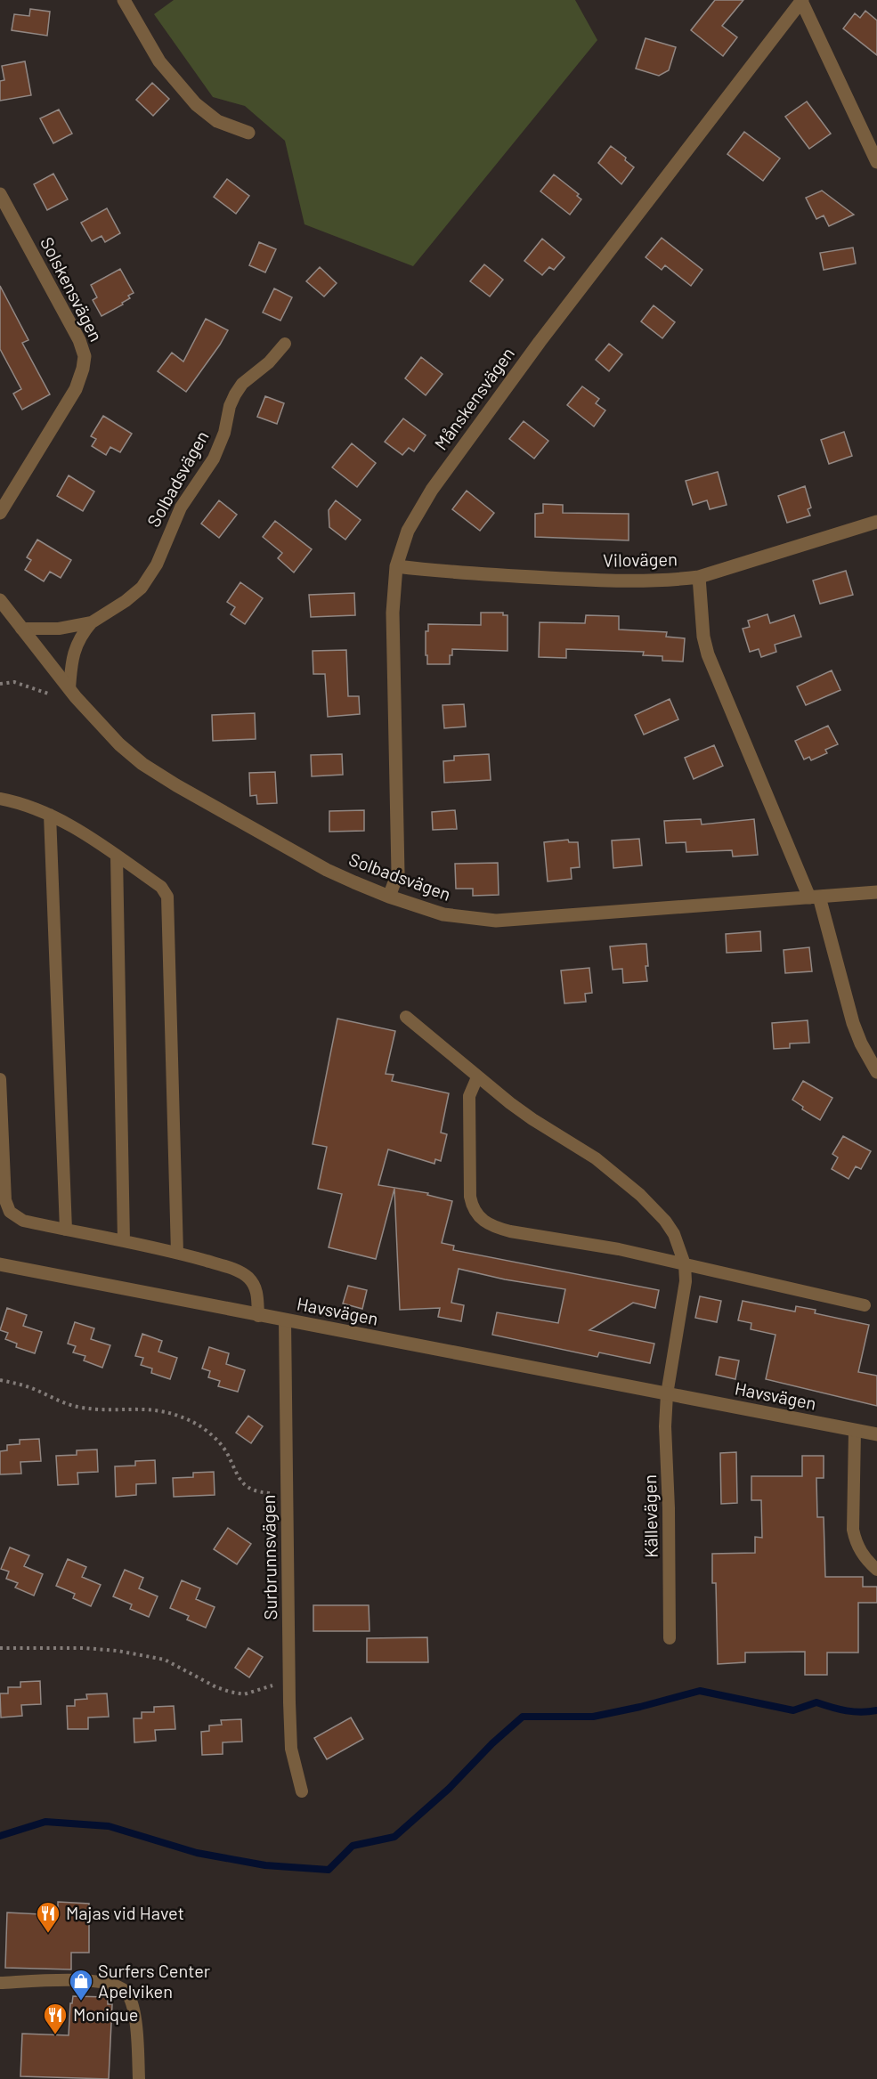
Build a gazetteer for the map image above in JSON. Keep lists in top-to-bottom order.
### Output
{
  "streets": {
    "street": [
      "Solskensvägen",
      "Månskensvägen",
      "Solbadsvägen",
      "Vilovägen",
      "Havsvägen"
    ],
    "lane": ["Källevägen", "Surbrunnsvägen"]
  },
  "crossings": [
    ["Månskensvägen", "Solbadsvägen"],
    ["Månskensvägen", "Vilovägen"],
    ["Havsvägen", "Källevägen"],
    ["Havsvägen", "Surbrunnsvägen"]
  ],
  "places": {
    "restaurant": ["Majas vid Havet", "Monique"],
    "shop": ["Surfers Center Apelviken"]
  }
}
